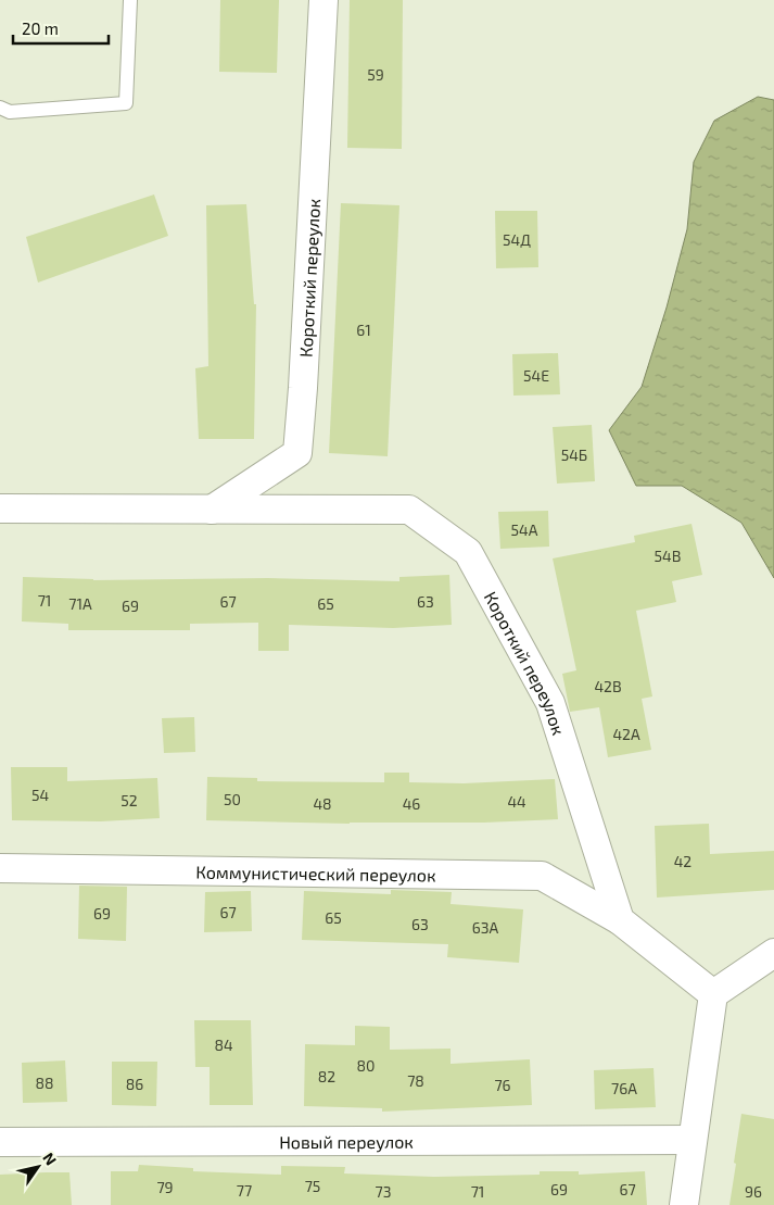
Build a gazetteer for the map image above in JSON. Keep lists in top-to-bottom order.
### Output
{
  "streets": {
    "street": ["Короткий переулок", "Коммунистический переулок", "Новый переулок"]
  },
  "crossings": [
    ["Короткий переулок", "Коммунистический переулок"]
  ],
  "house_numbers": [
    "59",
    "54Д",
    "61",
    "54Е",
    "54Б",
    "54А",
    "54В",
    "71",
    "67",
    "63",
    "71А",
    "65",
    "69",
    "42В",
    "42А",
    "54",
    "50",
    "52",
    "44",
    "48",
    "46",
    "42",
    "67",
    "69",
    "65",
    "63",
    "63А",
    "84",
    "80",
    "82",
    "78",
    "88",
    "86",
    "76",
    "76А",
    "75",
    "79",
    "69",
    "67",
    "77",
    "73",
    "71",
    "96"
  ],
  "scale_bar": "20 m",
  "north": "top right"
}
